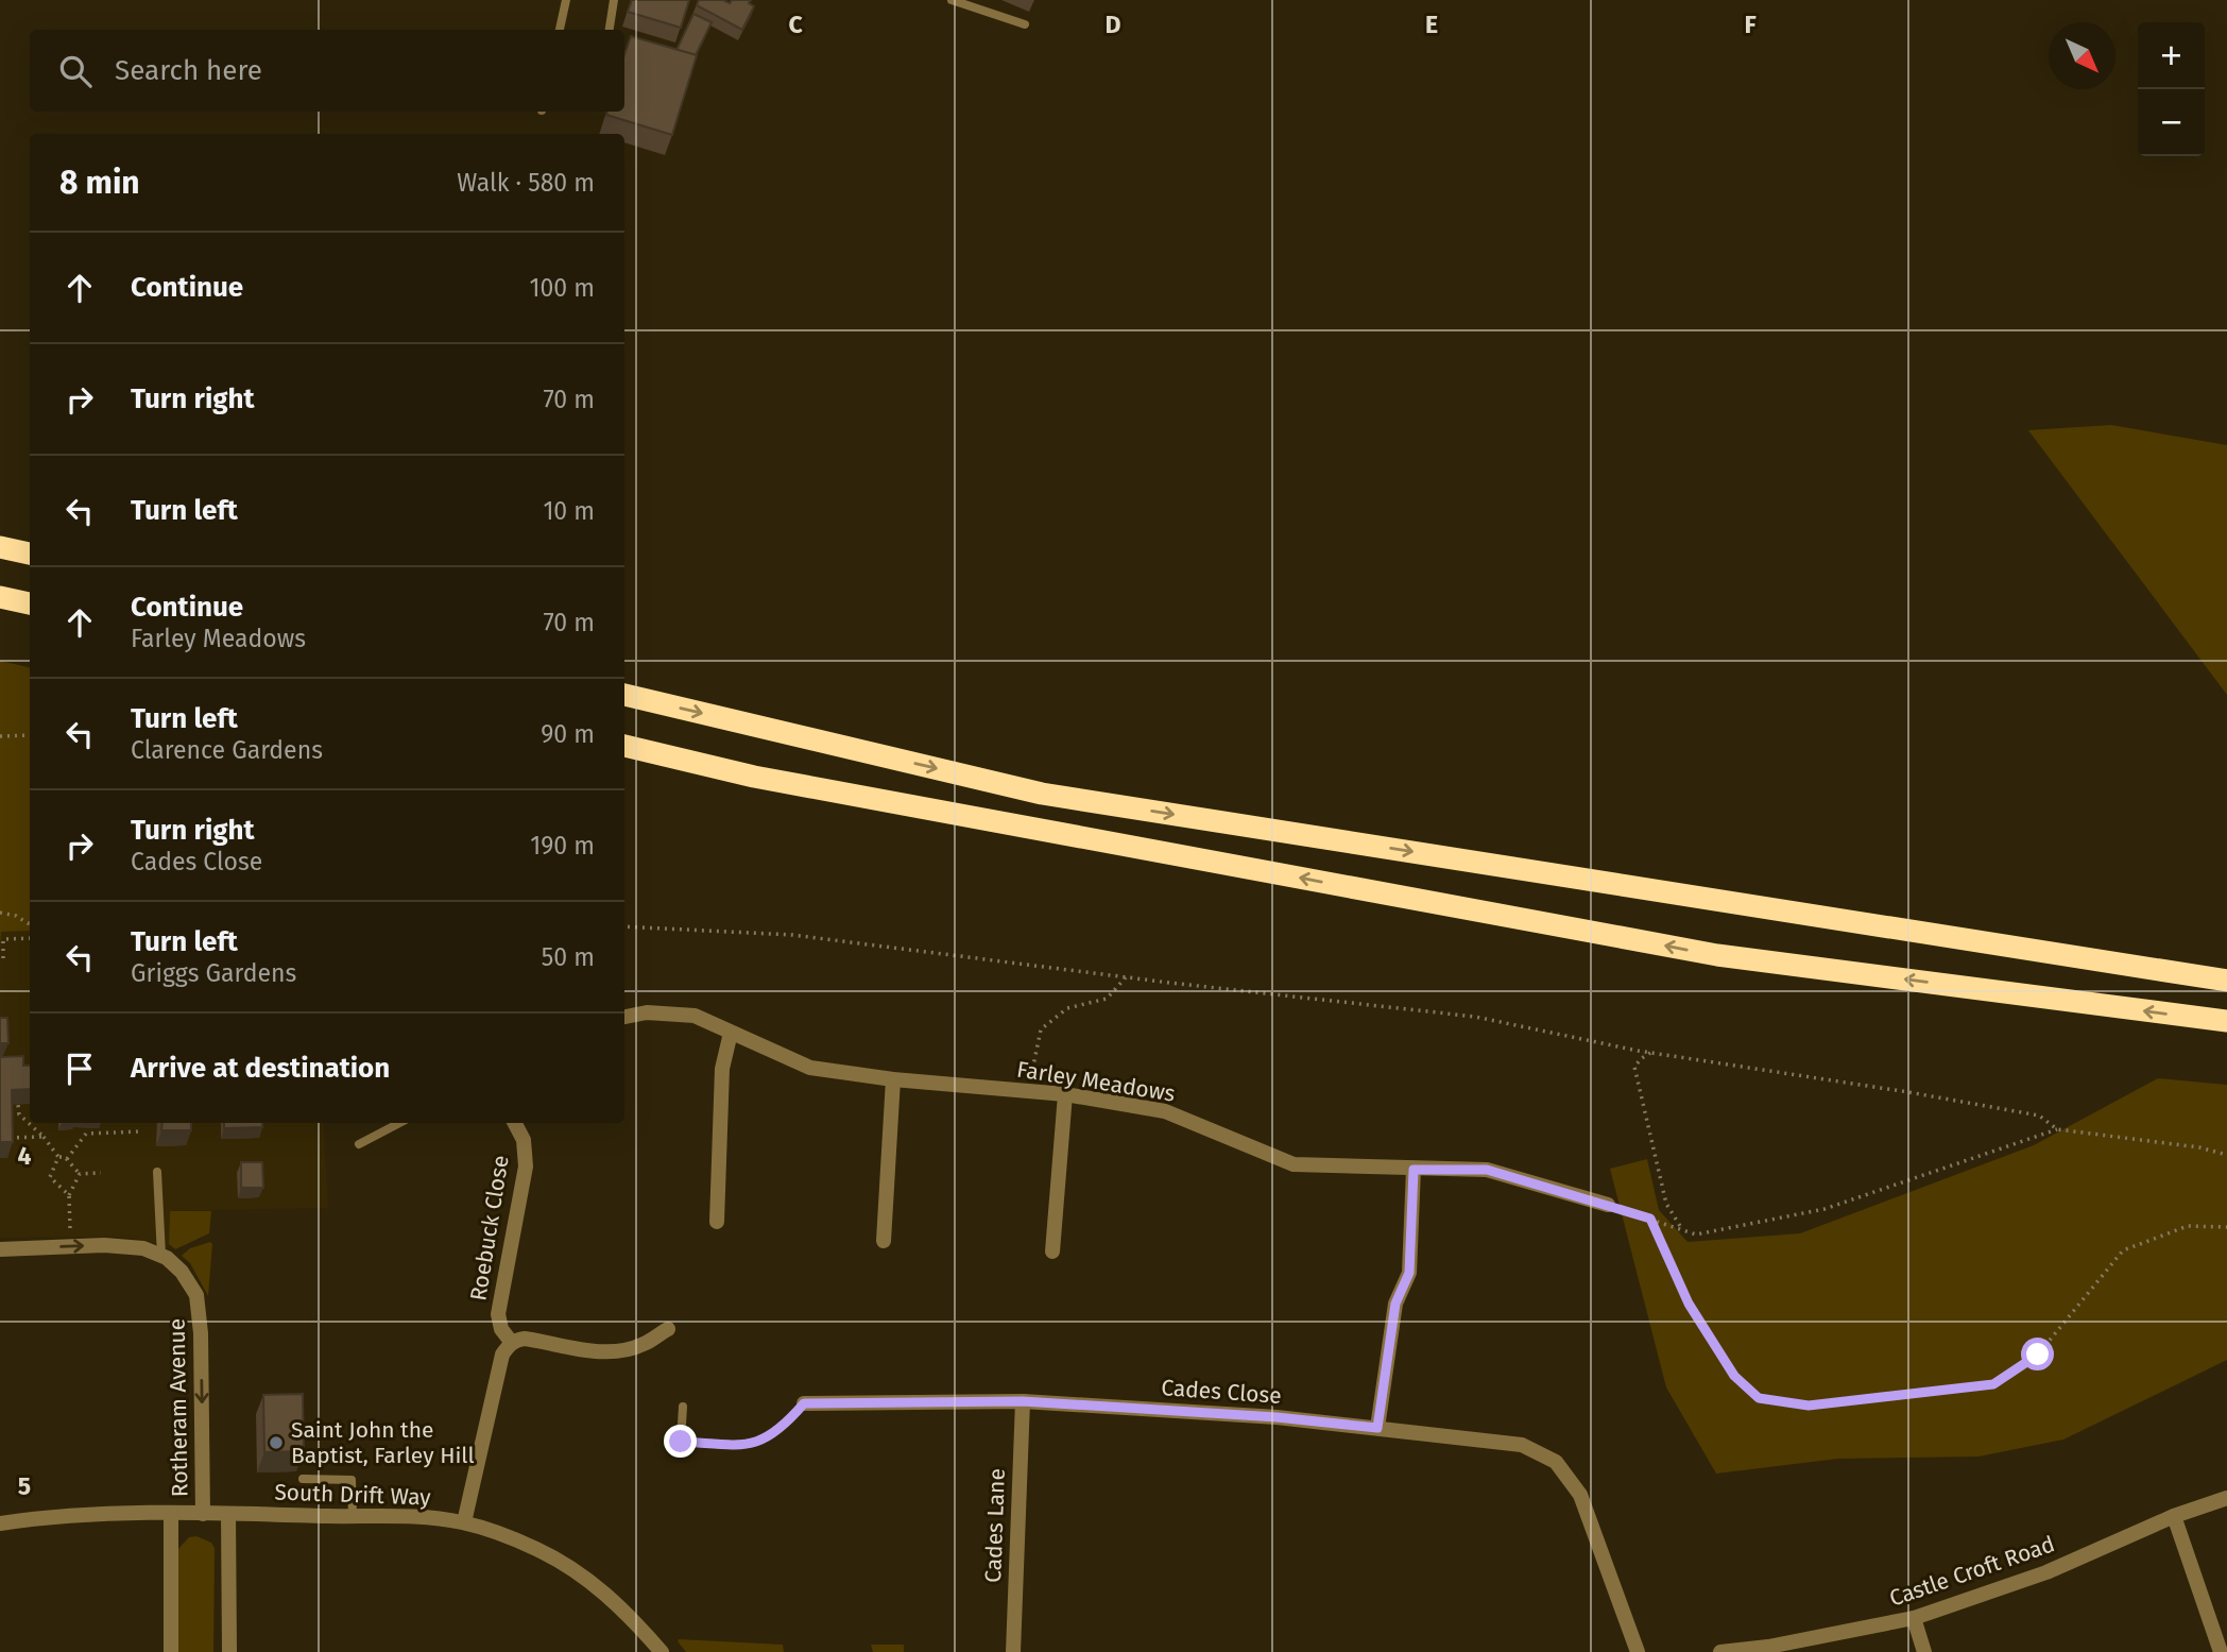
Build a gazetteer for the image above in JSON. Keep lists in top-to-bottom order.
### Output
{
  "streets": {
    "street": [
      "Farley Meadows",
      "Roebuck Close",
      "Cades Close",
      "Rotheram Avenue",
      "South Drift Way",
      "Cades Lane",
      "Castle Croft Road"
    ]
  },
  "crossings": [
    ["Cades Close", "Cades Lane"],
    ["Rotheram Avenue", "South Drift Way"]
  ],
  "one_way": ["Rotheram Avenue"],
  "places": ["Saint John the Baptist, Farley Hill"],
  "north": "bottom right",
  "page": {
    "map_buttons": ["+", "−"],
    "search": "Search here",
    "heading": ["8 min", "Walk · 580 m"],
    "list": [
      ["Continue", "100 m"],
      ["Turn right", "70 m"],
      ["Turn left", "10 m"],
      ["Continue", "Farley Meadows", "70 m"],
      ["Turn left", "Clarence Gardens", "90 m"],
      ["Turn right", "Cades Close", "190 m"],
      ["Turn left", "Griggs Gardens", "50 m"],
      "Arrive at destination"
    ]
  },
  "grid": {
    "columns": [
      "C",
      "D",
      "E",
      "F"
    ],
    "rows": ["4", "5"]
  }
}
